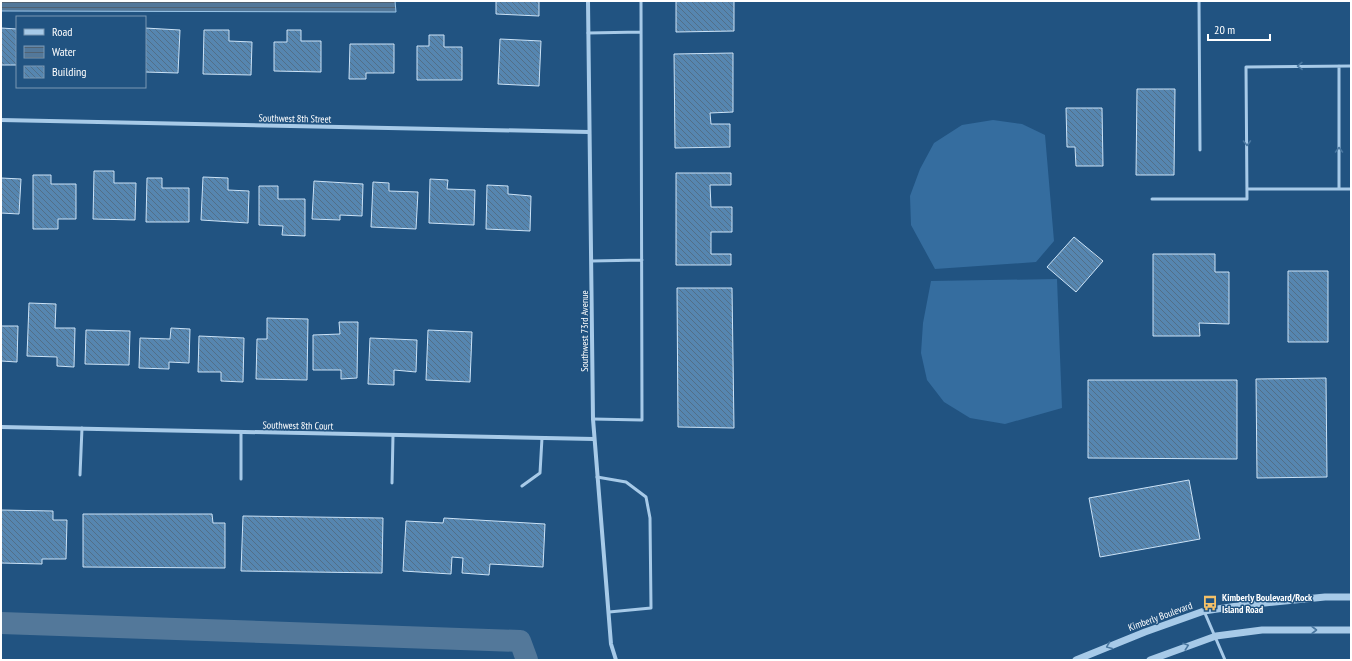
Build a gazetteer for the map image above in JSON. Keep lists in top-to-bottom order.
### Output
{
  "streets": {
    "street": [
      "Southwest 8th Street",
      "Southwest 73rd Avenue",
      "Southwest 8th Court",
      "Kimberly Boulevard"
    ]
  },
  "crossings": [
    ["Southwest 8th Street", "Southwest 73rd Avenue"],
    ["Southwest 73rd Avenue", "Southwest 8th Court"]
  ],
  "places": {
    "bus stop": ["Kimberly Boulevard/Rock Island Road"]
  },
  "legend": ["Road", "Water", "Building"],
  "scale_bar": "20 m"
}
